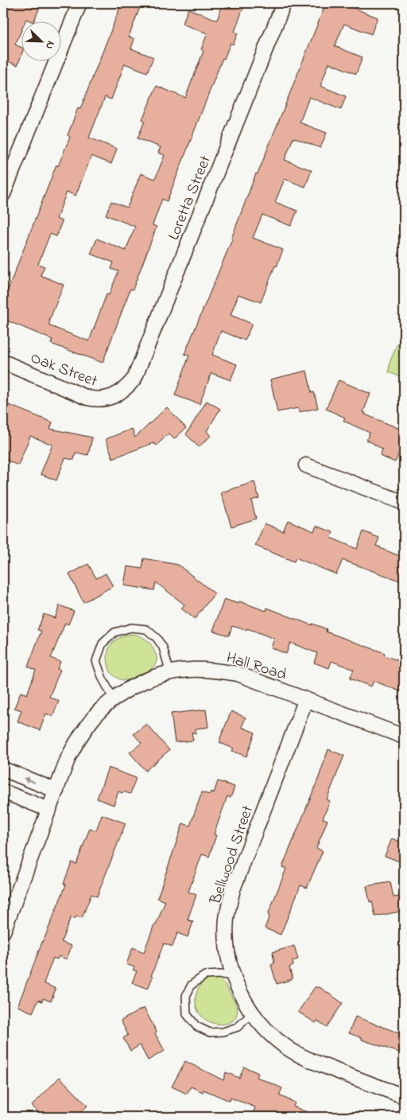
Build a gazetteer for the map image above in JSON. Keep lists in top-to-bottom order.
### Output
{
  "streets": {
    "street": [
      "Loretta Street",
      "Oak Street",
      "Hall Road",
      "Bellwood Street"
    ]
  },
  "crossings": [
    ["Loretta Street", "Oak Street"],
    ["Hall Road", "Bellwood Street"]
  ],
  "north": "bottom right"
}
